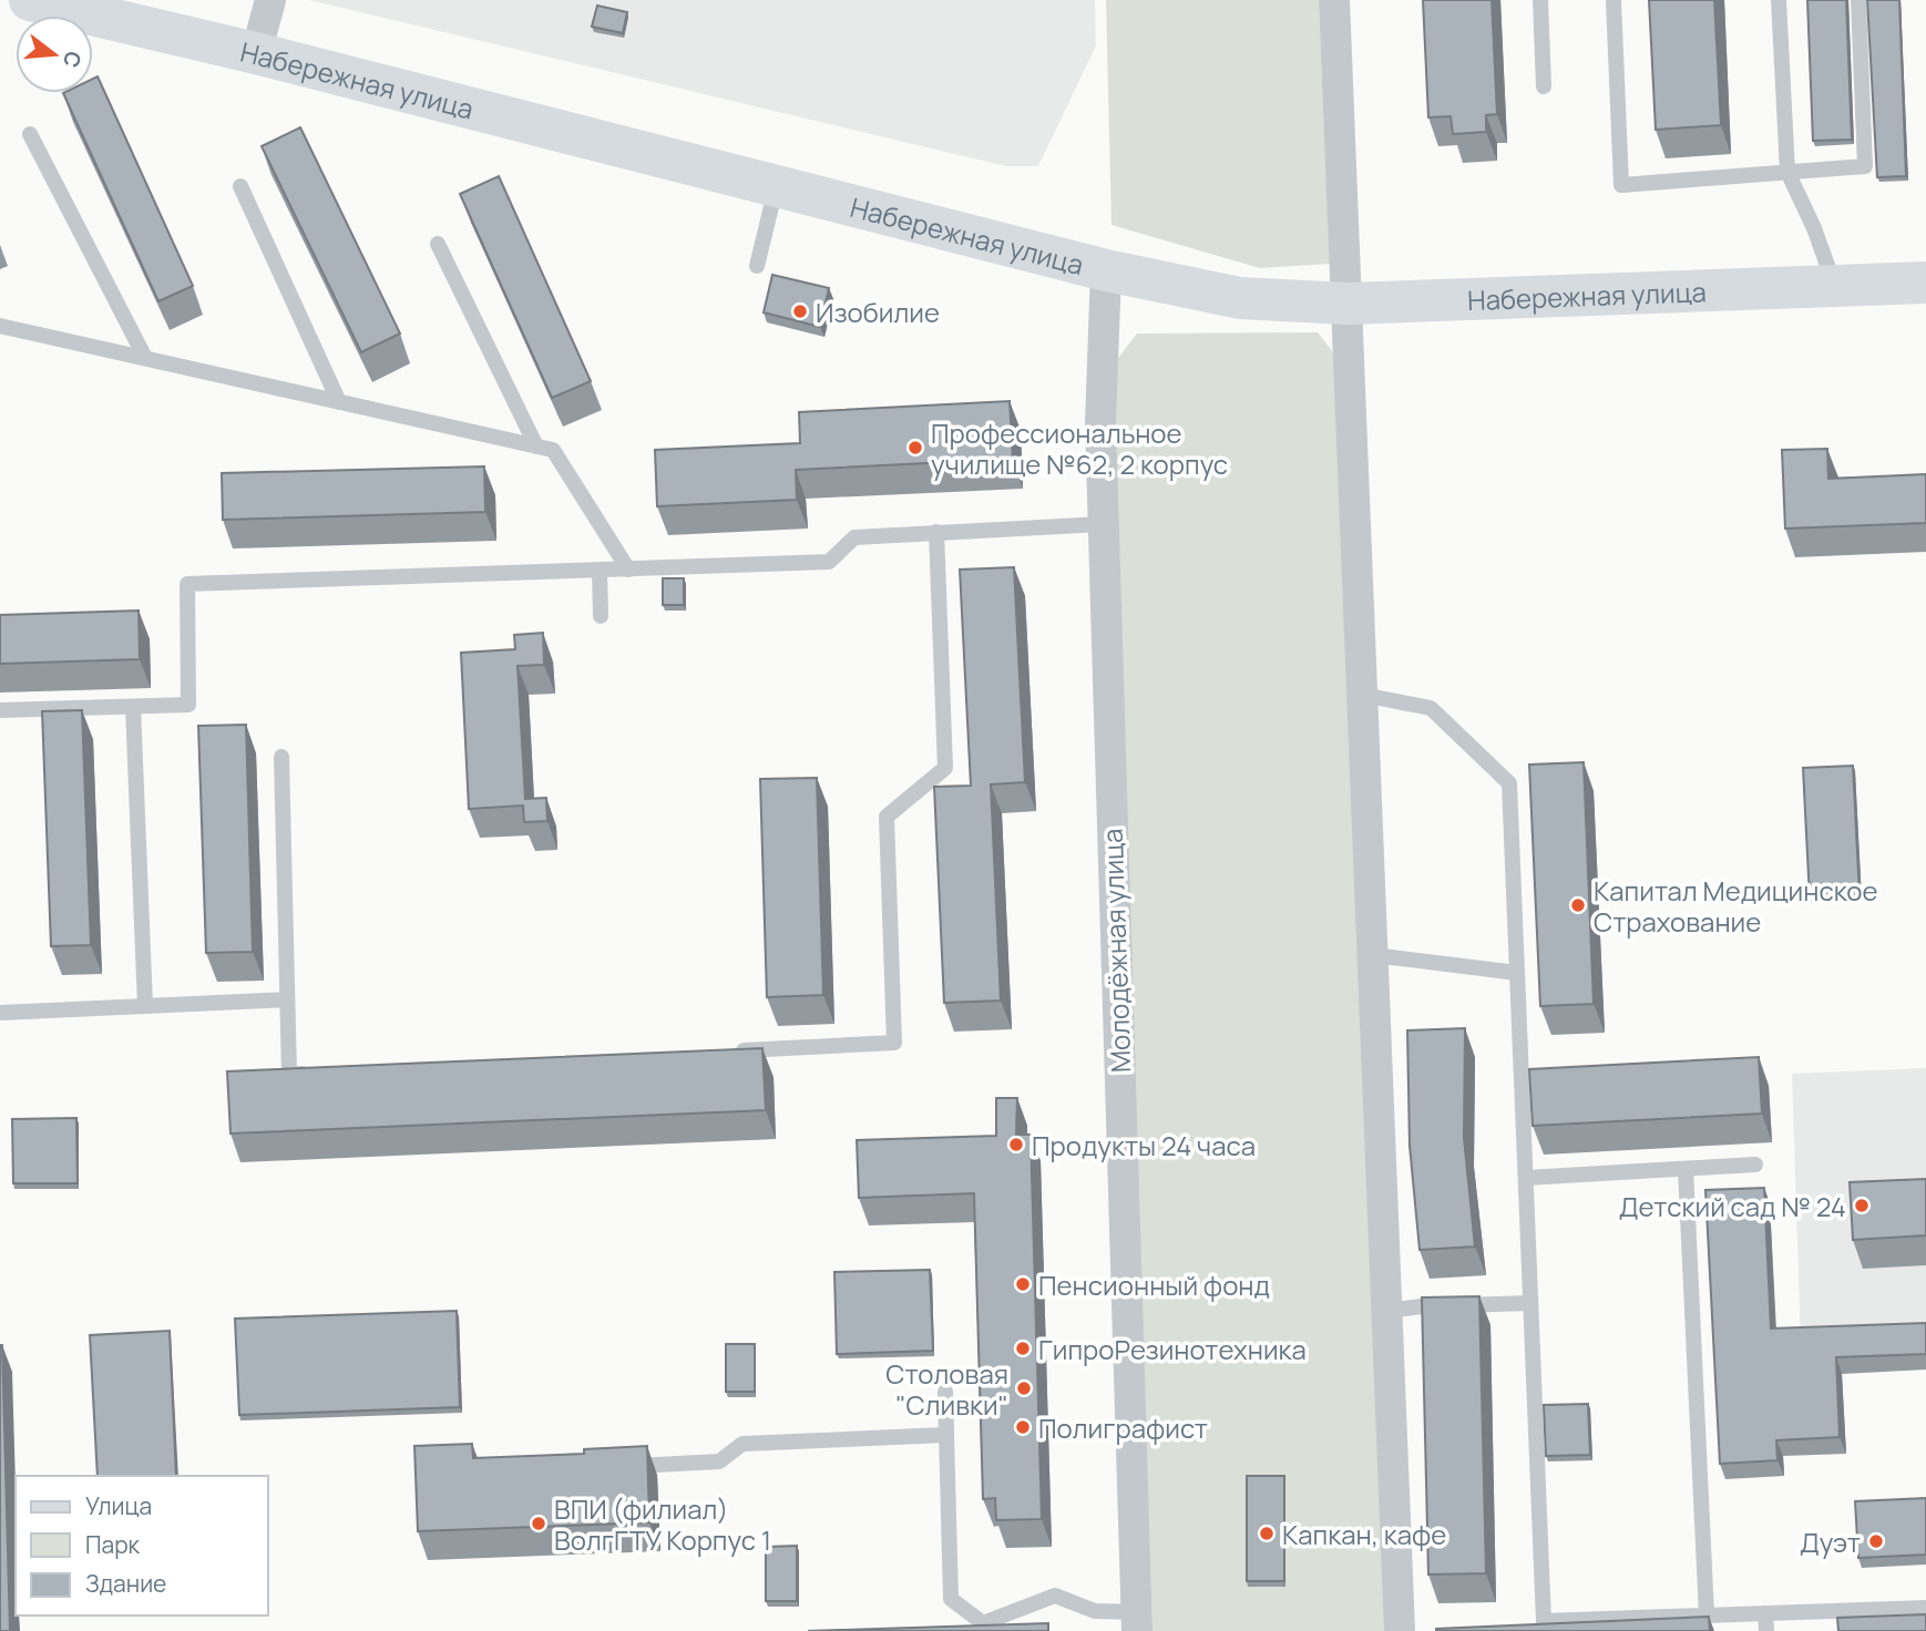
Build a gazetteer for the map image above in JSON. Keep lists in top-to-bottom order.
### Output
{
  "streets": {
    "street": ["Набережная улица", "Молодёжная улица"]
  },
  "crossings": [
    ["Набережная улица", "Молодёжная улица"]
  ],
  "places": [
    "Изобилие",
    "Профессиональное училище №62, 2 корпус",
    "Капитал Медицинское Страхование",
    "Продукты 24 часа",
    "Детский сад № 24",
    "Пенсионный фонд",
    "ГипроРезинотехника",
    "Столовая \"Сливки\"",
    "Полиграфист",
    "ВПИ (филиал) ВолгГТУ Корпус 1",
    "Капкан, кафе",
    "Дуэт"
  ],
  "legend": ["Улица", "Парк", "Здание"],
  "north": "right"
}
